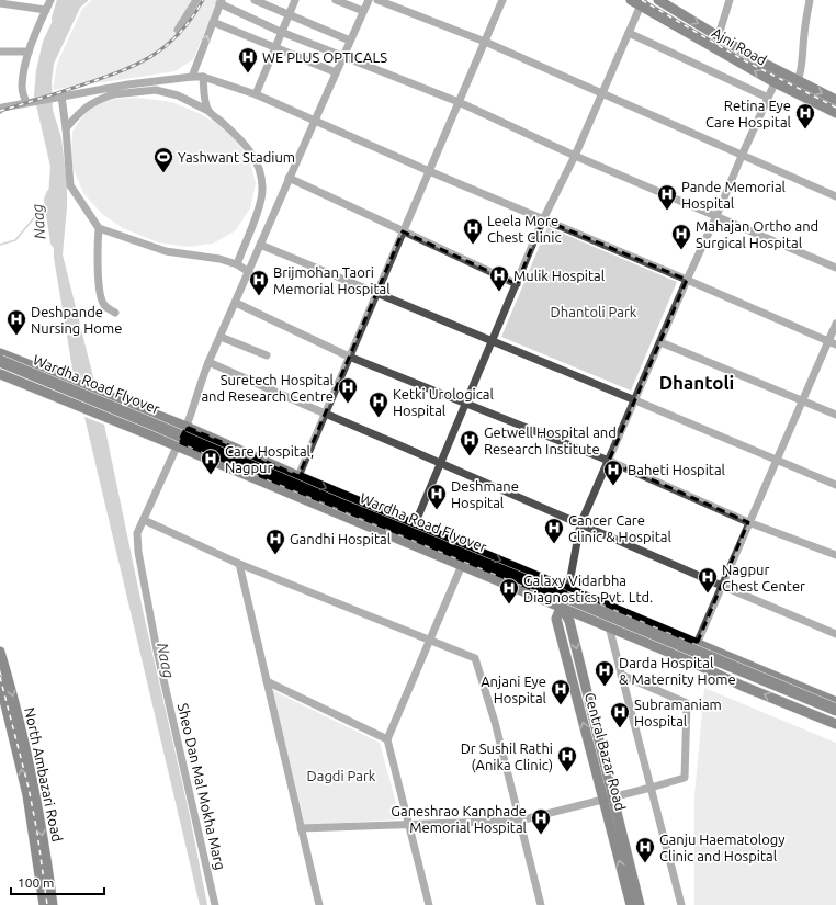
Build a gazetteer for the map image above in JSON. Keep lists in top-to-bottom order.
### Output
{
  "streets": {
    "highway": ["Wardha Road Flyover"],
    "main road": ["Ajni Road", "Central Bazar Road", "North Ambazari Road"],
    "street": ["Sheo Dan Mal Mokha Marg"]
  },
  "districts": ["Dhantoli"],
  "water": ["Naag"],
  "parks": ["Dhantoli Park", "Dagdi Park"],
  "places": {
    "hospital": [
      "WE PLUS OPTICALS",
      "Retina Eye Care Hospital",
      "Pande Memorial Hospital",
      "Leela More Chest Clinic",
      "Mahajan Ortho and Surgical Hospital",
      "Mulik Hospital",
      "Brijmohan Taori Memorial Hospital",
      "Deshpande Nursing Home",
      "Suretech Hospital and Research Centre",
      "Ketki Urological Hospital",
      "Getwell Hospital and Research Institute",
      "Care Hospital, Nagpur",
      "Baheti Hospital",
      "Deshmane Hospital",
      "Cancer Care Clinic & Hospital",
      "Gandhi Hospital",
      "Nagpur Chest Center",
      "Galaxy Vidarbha Diagnostics Pvt. Ltd.",
      "Darda Hospital & Maternity Home",
      "Anjani Eye Hospital",
      "Subramaniam Hospital",
      "Dr Sushil Rathi (Anika Clinic)",
      "Ganeshrao Kanphade Memorial Hospital",
      "Ganju Haematology Clinic and Hospital"
    ],
    "sports": ["Yashwant Stadium"]
  },
  "scale_bar": "100 m"
}
